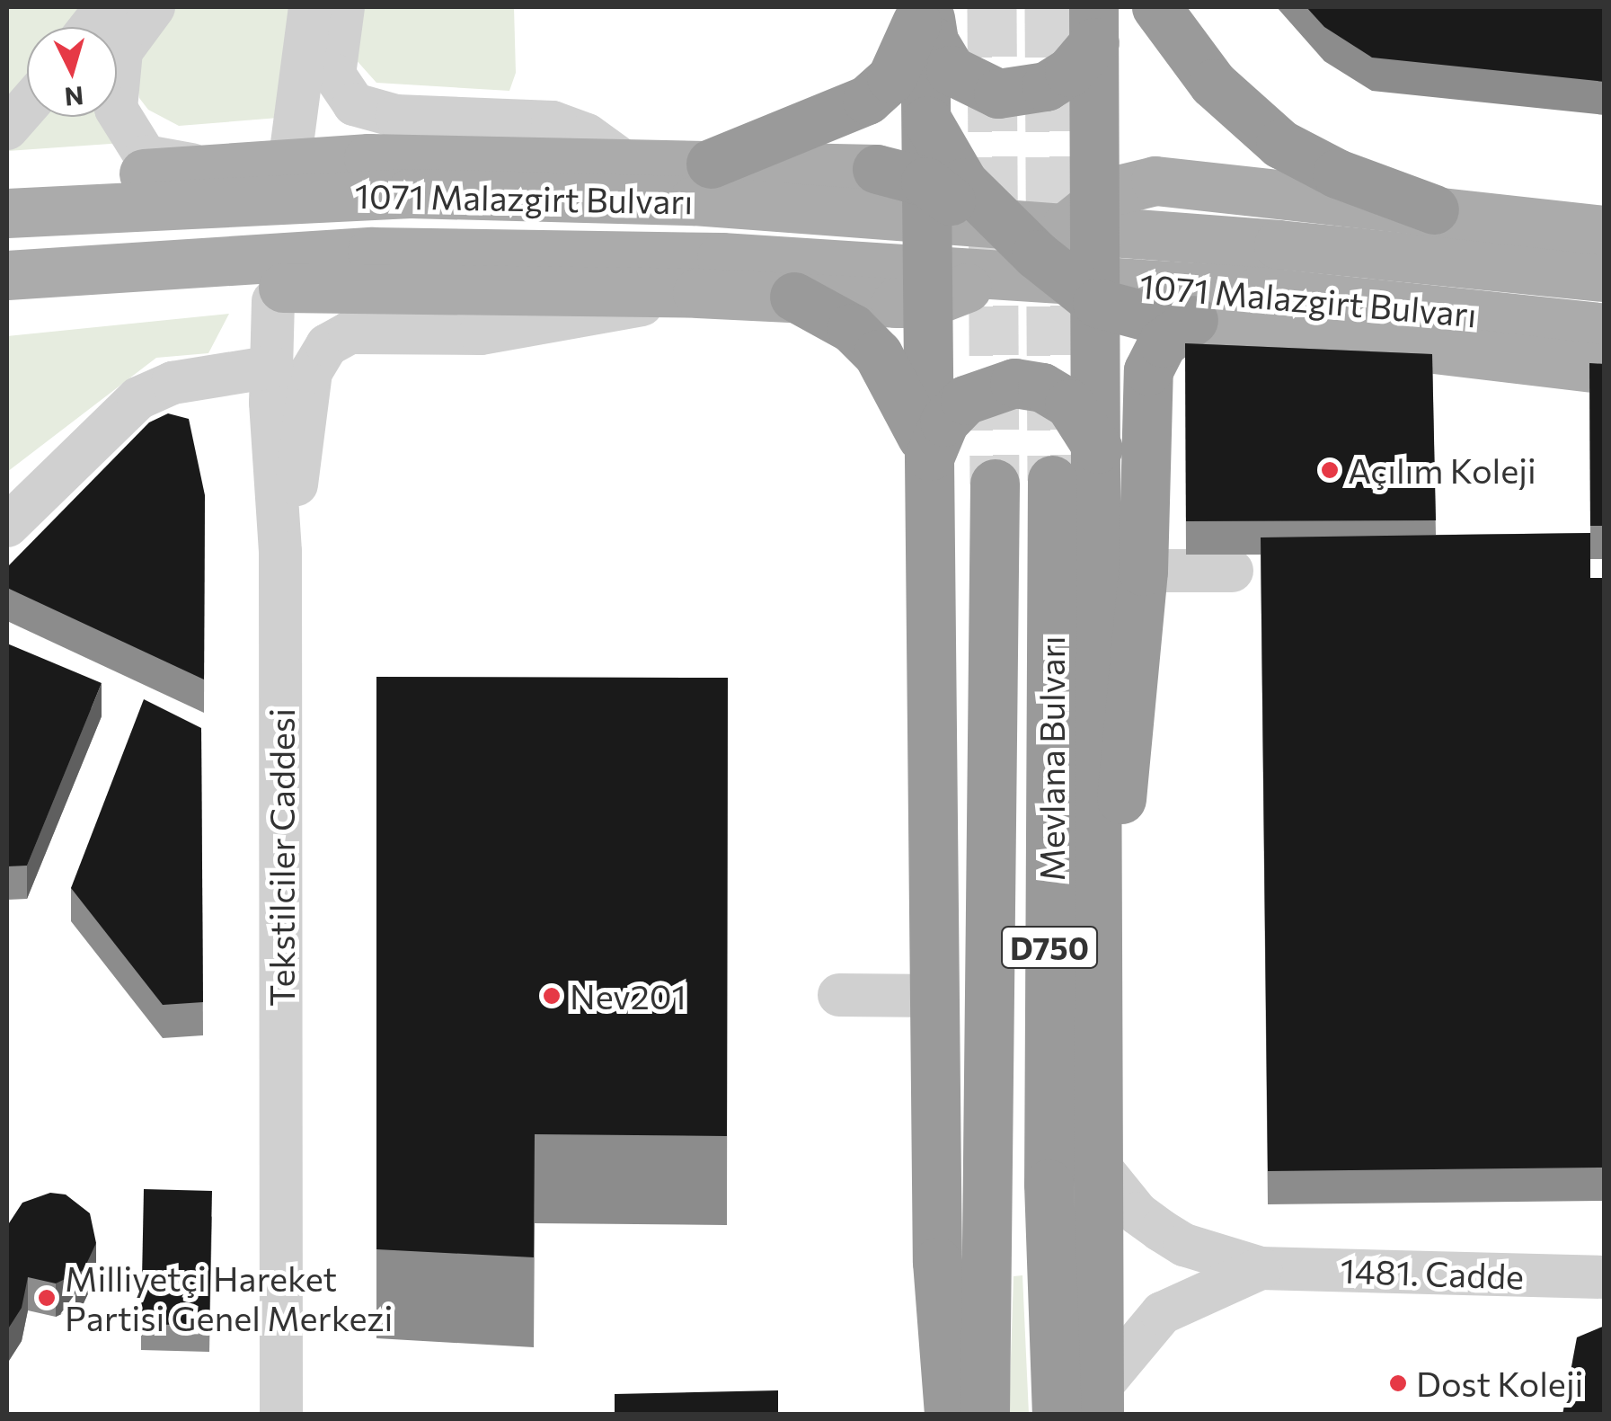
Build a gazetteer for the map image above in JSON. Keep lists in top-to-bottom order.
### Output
{
  "streets": {
    "highway": ["Mevlana Bulvarı", "D750"],
    "main road": ["1071 Malazgirt Bulvarı"],
    "street": ["Tekstilciler Caddesi", "1481. Cadde"]
  },
  "places": [
    "Açılım Koleji",
    "Nev201",
    "Milliyetçi Hareket Partisi Genel Merkezi",
    "Dost Koleji"
  ],
  "north": "bottom"
}
